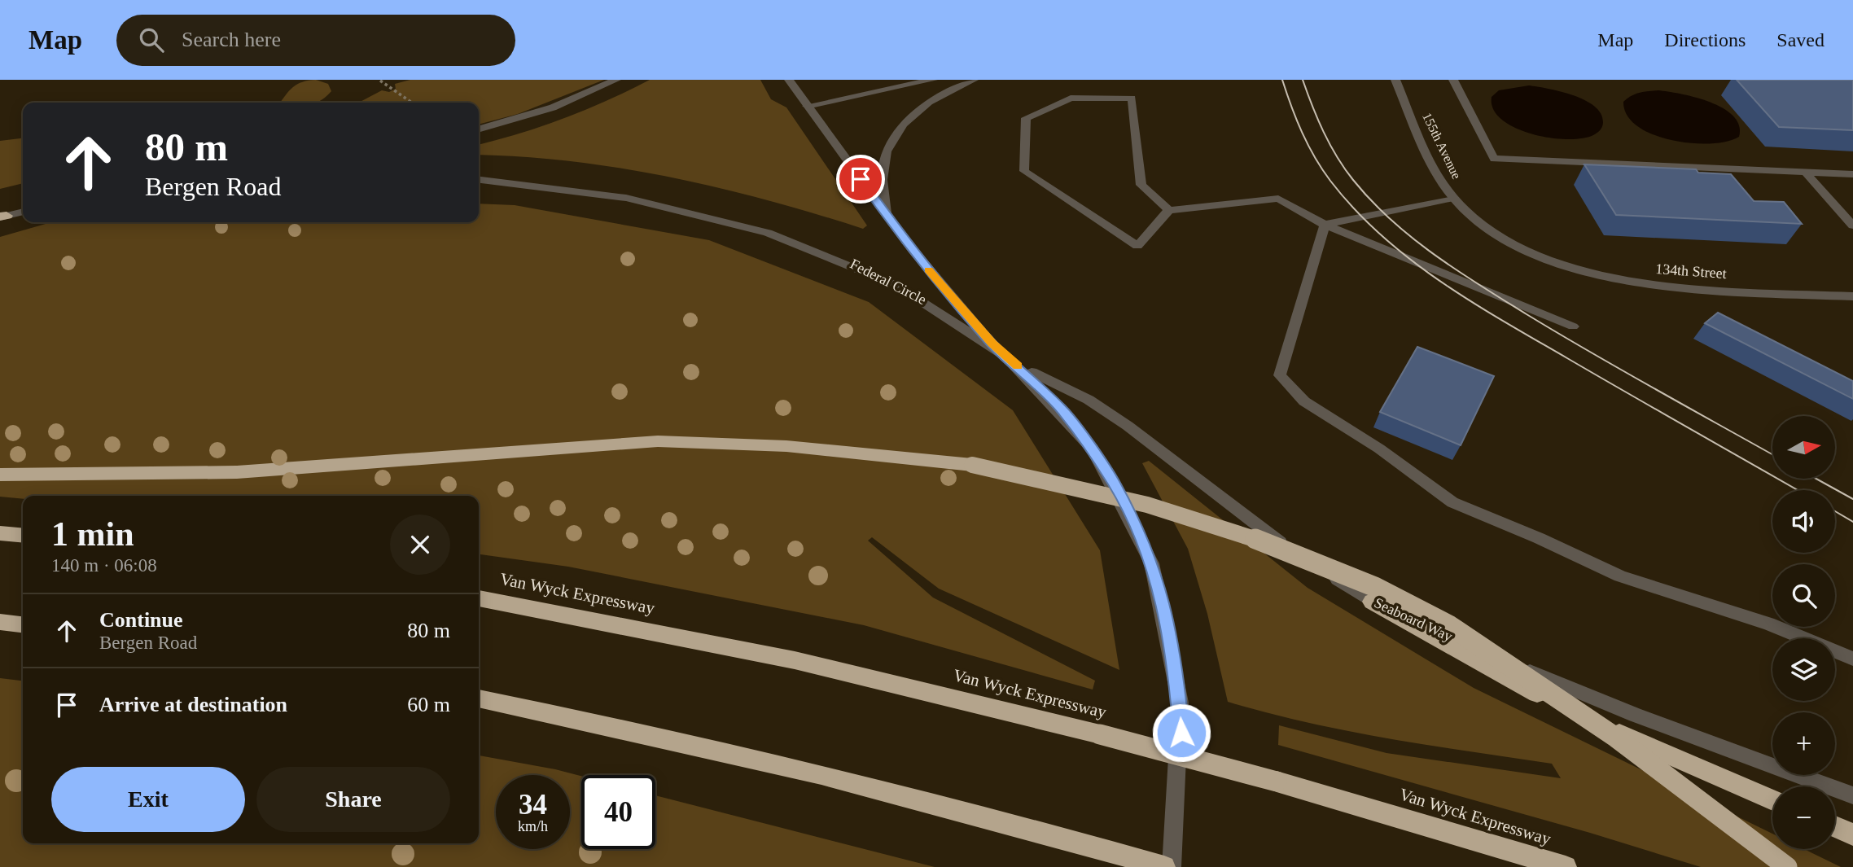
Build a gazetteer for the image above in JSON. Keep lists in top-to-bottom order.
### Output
{
  "streets": {
    "highway": ["Van Wyck Expressway"],
    "street": [
      "155th Avenue",
      "134th Street",
      "Federal Circle",
      "Seaboard Way"
    ]
  },
  "crossings": [
    ["155th Avenue", "134th Street"],
    ["Federal Circle", "Seaboard Way"]
  ],
  "north": "right",
  "page": {
    "header": "Map",
    "search": "Search here",
    "nav": ["Map", "Directions", "Saved"],
    "turn": ["80 m", "Bergen Road"],
    "map_buttons": ["+", "−"],
    "heading": ["1 min", "140 m · 06:08"],
    "list": [
      {
        "name": "Continue",
        "note": "Bergen Road",
        "value": "80 m"
      },
      {
        "name": "Arrive at destination",
        "value": "60 m"
      }
    ],
    "buttons": ["Exit", "Share"],
    "speed": "34 km/h",
    "limit": "40"
  }
}
